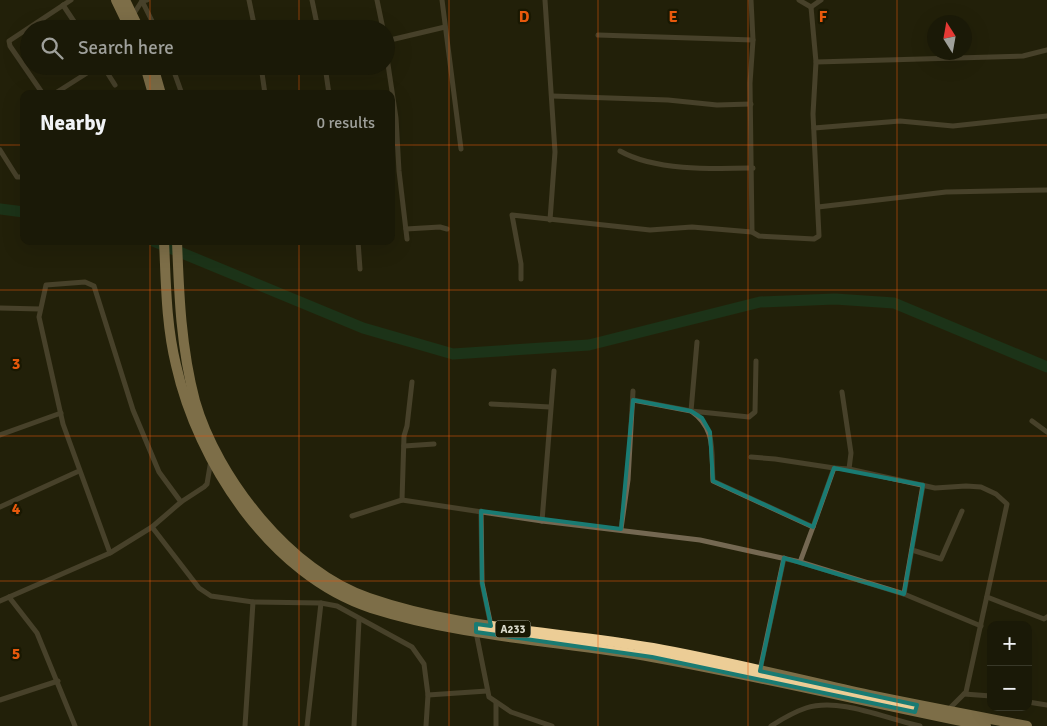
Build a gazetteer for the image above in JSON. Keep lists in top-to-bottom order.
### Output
{
  "streets": {
    "highway": ["A233"]
  },
  "north": "top",
  "page": {
    "search": "Search here",
    "heading": ["Nearby", "0 results"],
    "map_buttons": ["+", "−"]
  },
  "grid": {
    "columns": ["D", "E", "F"],
    "rows": ["3", "4", "5"]
  }
}
